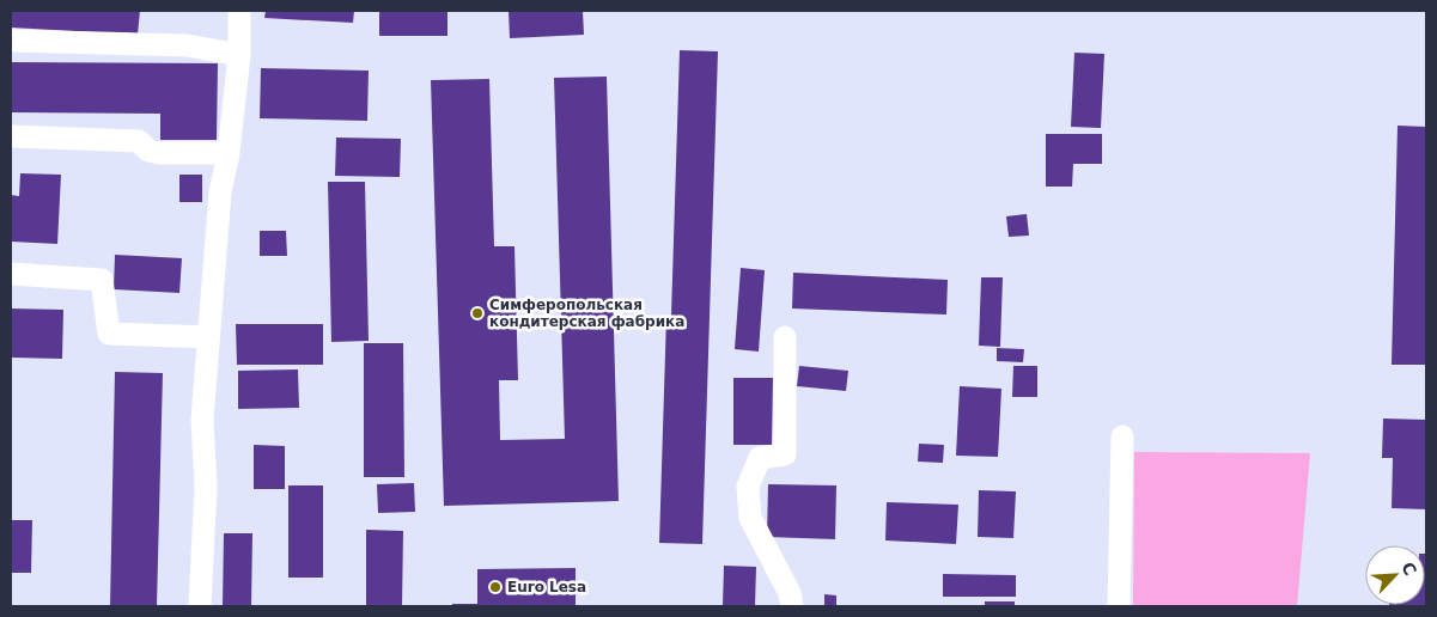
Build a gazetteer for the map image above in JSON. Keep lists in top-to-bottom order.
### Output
{
  "places": ["Симферопольская кондитерская фабрика", "Euro Lesa"],
  "north": "top right"
}
